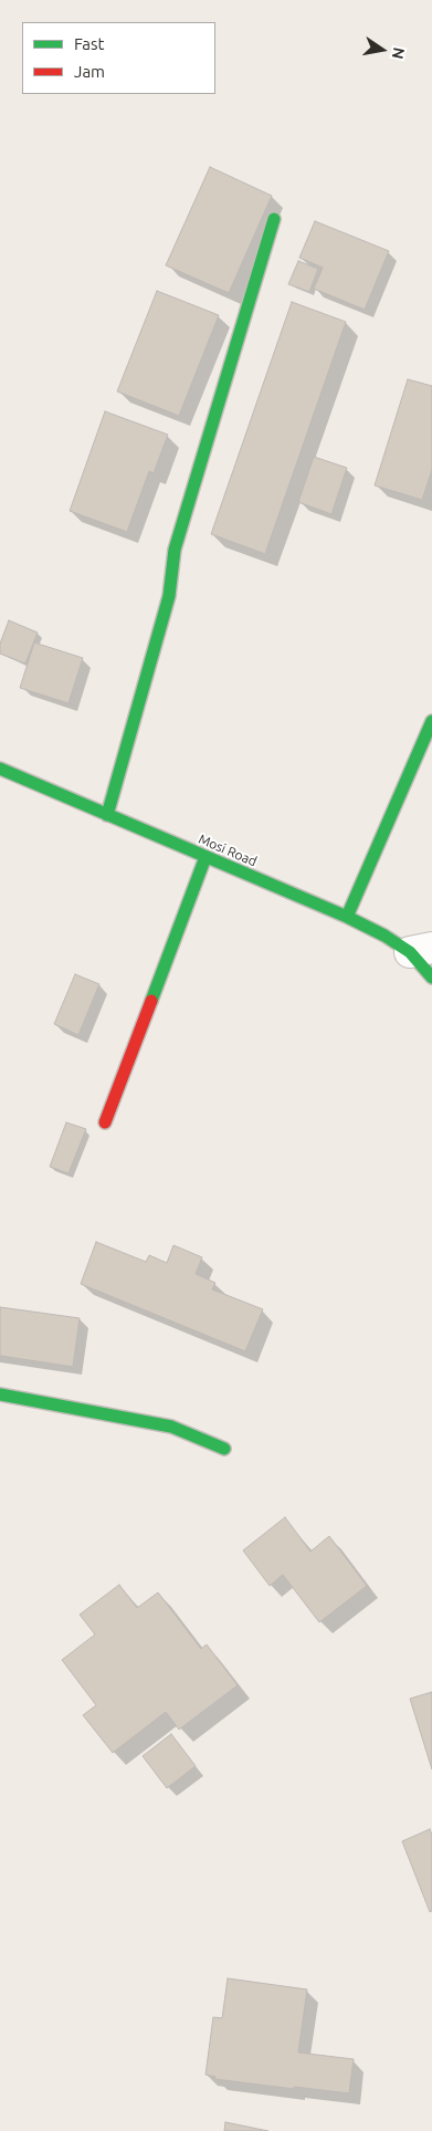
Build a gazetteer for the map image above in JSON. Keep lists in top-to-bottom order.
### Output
{
  "streets": {
    "street": ["Mosi Road"]
  },
  "legend": ["Fast", "Jam"],
  "north": "right"
}
